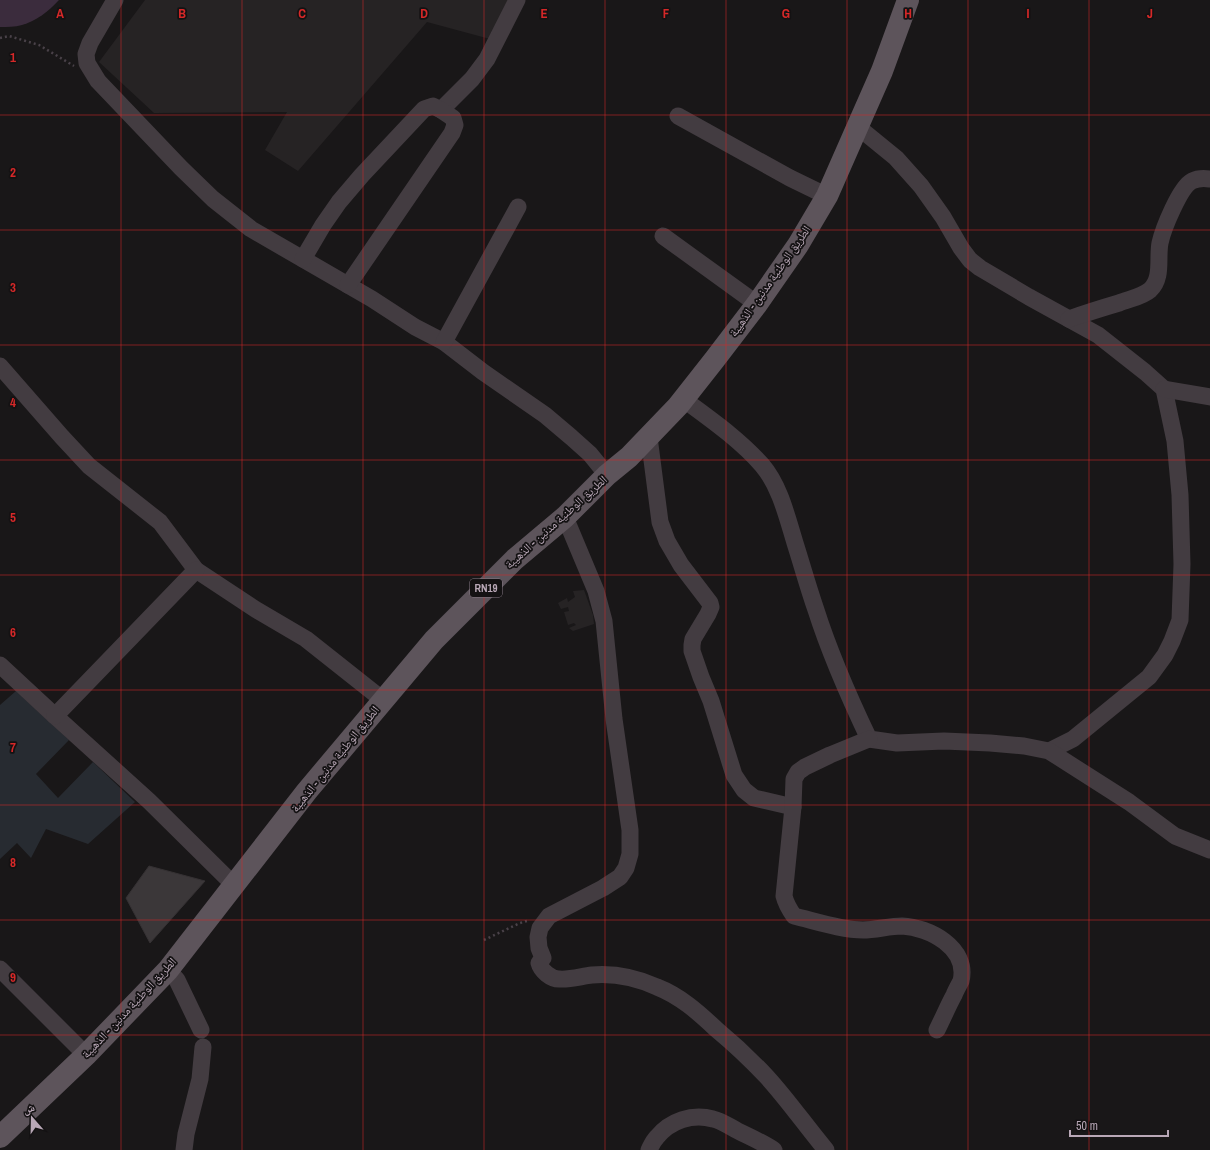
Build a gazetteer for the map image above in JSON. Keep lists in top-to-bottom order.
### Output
{
  "streets": {
    "main road": ["الطريق الوطنية مدنين - الذهيبة", "RN19"]
  },
  "scale_bar": "50 m",
  "north": "top",
  "grid": {
    "columns": [
      "A",
      "B",
      "C",
      "D",
      "E",
      "F",
      "G",
      "H",
      "I",
      "J"
    ],
    "rows": [
      "1",
      "2",
      "3",
      "4",
      "5",
      "6",
      "7",
      "8",
      "9"
    ]
  }
}
